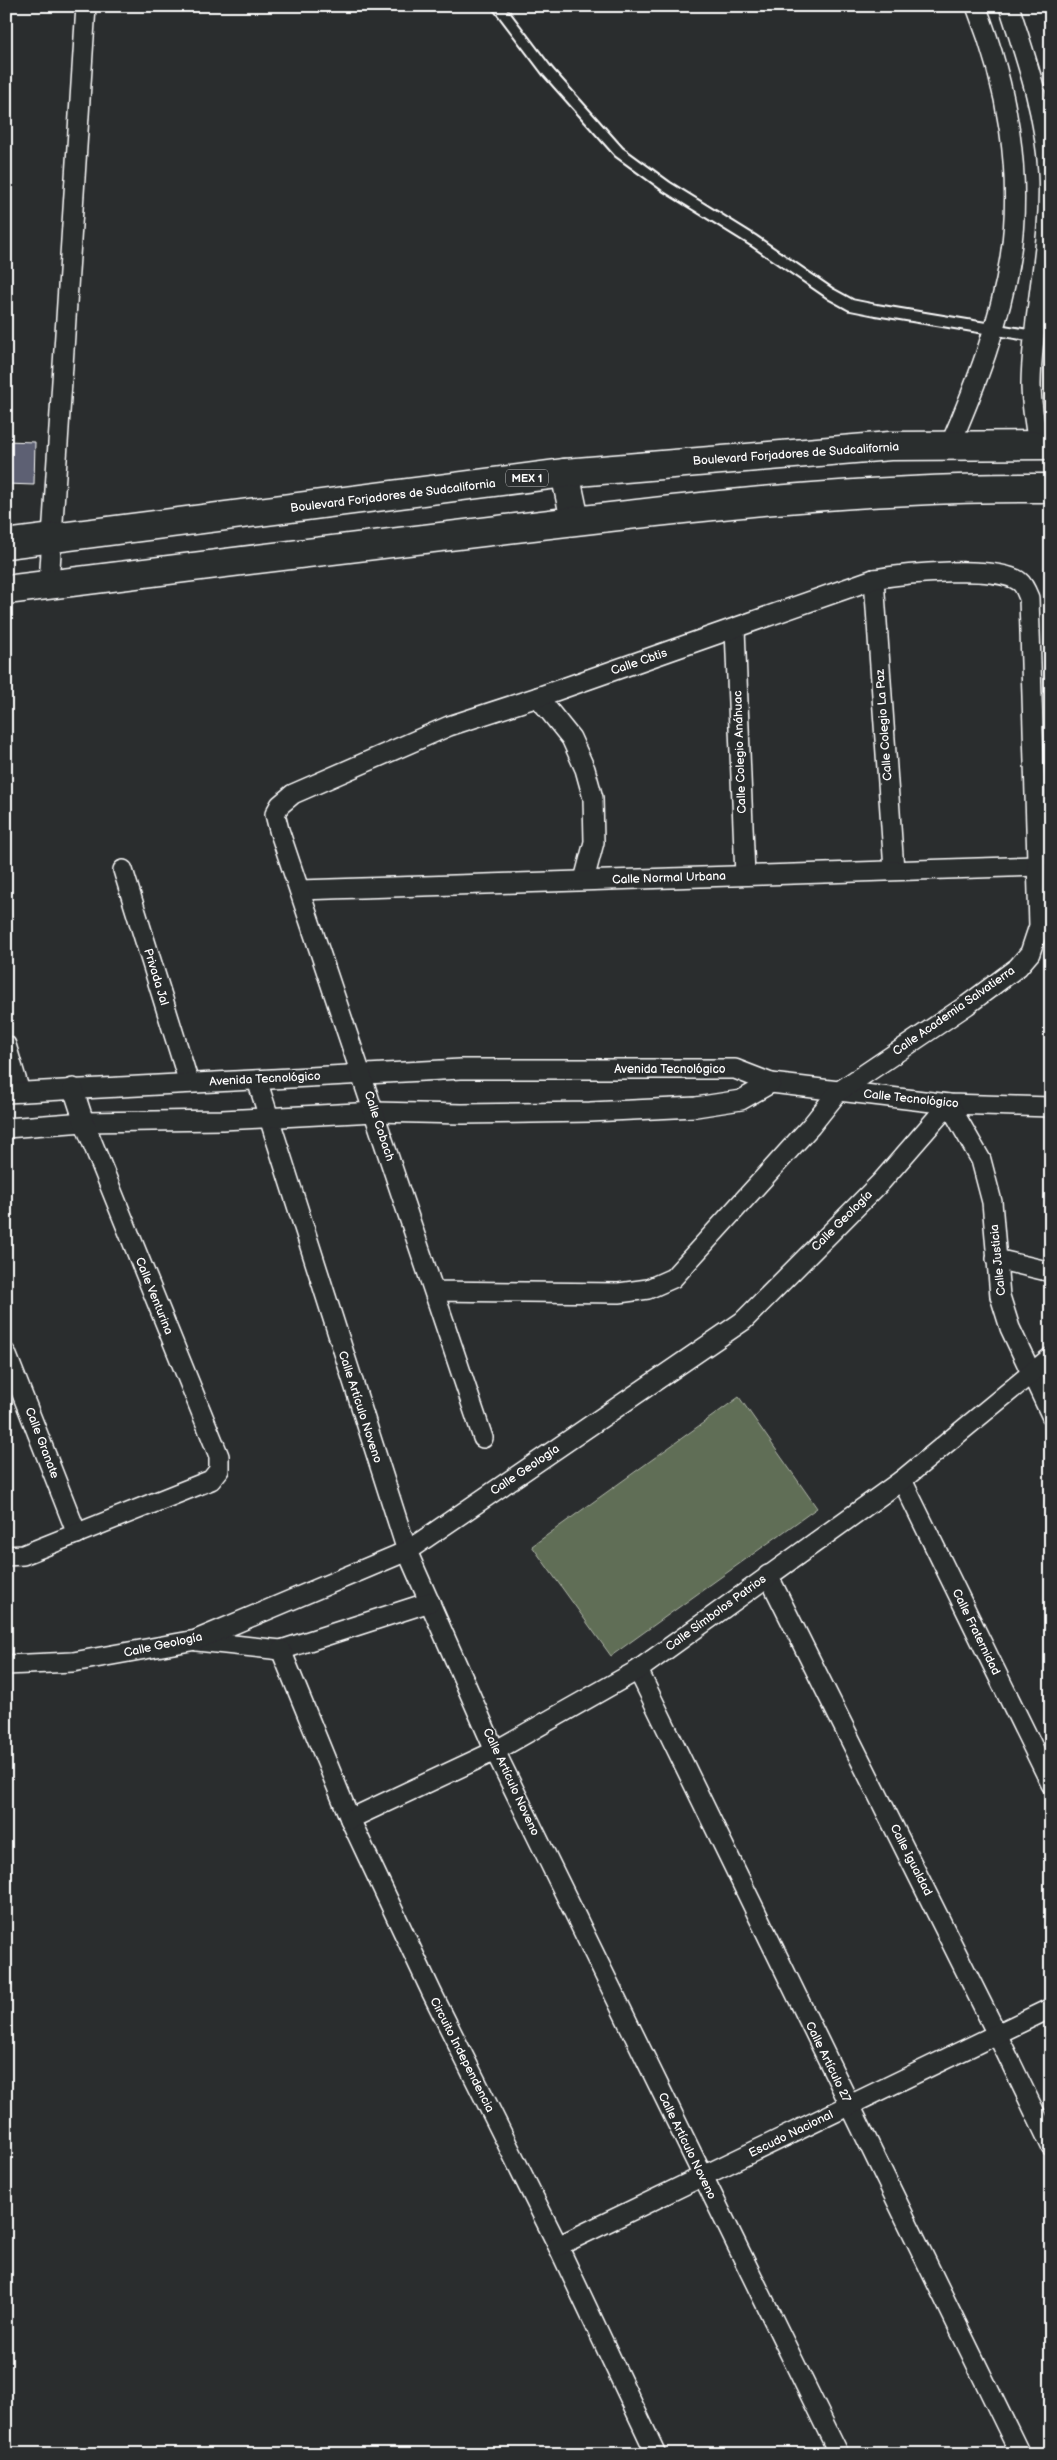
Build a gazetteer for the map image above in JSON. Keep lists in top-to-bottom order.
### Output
{
  "streets": {
    "highway": ["Boulevard Forjadores de Sudcalifornia", "MEX 1"],
    "street": [
      "Calle Cbtis",
      "Calle Colegio La Paz",
      "Calle Colegio Anáhuac",
      "Calle Normal Urbana",
      "Privada Jal",
      "Calle Academia Salvatierra",
      "Avenida Tecnológico",
      "Calle Tecnológico",
      "Calle Cobach",
      "Calle Geología",
      "Calle Justicia",
      "Calle Venturina",
      "Calle Artículo Noveno",
      "Calle Granate",
      "Calle Símbolos Patrios",
      "Calle Fraternidad",
      "Calle Igualdad",
      "Circuito Independencia",
      "Calle Artículo 27",
      "Escudo Nacional"
    ]
  },
  "crossings": [
    ["Calle Cbtis", "Calle Colegio La Paz"],
    ["Calle Cbtis", "Calle Colegio Anáhuac"],
    ["Calle Cbtis", "Calle Academia Salvatierra"],
    ["Calle Cbtis", "Calle Cobach"],
    ["Calle Colegio La Paz", "Calle Normal Urbana"],
    ["Calle Colegio Anáhuac", "Calle Normal Urbana"],
    ["Calle Normal Urbana", "Calle Academia Salvatierra"],
    ["Calle Normal Urbana", "Calle Cobach"],
    ["Privada Jal", "Avenida Tecnológico"],
    ["Calle Academia Salvatierra", "Calle Tecnológico"],
    ["Calle Academia Salvatierra", "Calle Cobach"],
    ["Avenida Tecnológico", "Calle Tecnológico"],
    ["Avenida Tecnológico", "Calle Cobach"],
    ["Avenida Tecnológico", "Calle Venturina"],
    ["Avenida Tecnológico", "Calle Artículo Noveno"],
    ["Calle Tecnológico", "Calle Geología"],
    ["Calle Tecnológico", "Calle Justicia"],
    ["Calle Geología", "Calle Justicia"],
    ["Calle Geología", "Calle Artículo Noveno"],
    ["Calle Justicia", "Calle Símbolos Patrios"],
    ["Calle Venturina", "Calle Granate"],
    ["Calle Artículo Noveno", "Calle Símbolos Patrios"],
    ["Calle Artículo Noveno", "Escudo Nacional"],
    ["Calle Símbolos Patrios", "Calle Fraternidad"],
    ["Calle Símbolos Patrios", "Calle Igualdad"],
    ["Calle Símbolos Patrios", "Circuito Independencia"],
    ["Calle Símbolos Patrios", "Calle Artículo 27"],
    ["Calle Igualdad", "Escudo Nacional"],
    ["Circuito Independencia", "Escudo Nacional"],
    ["Calle Artículo 27", "Escudo Nacional"]
  ]
}
